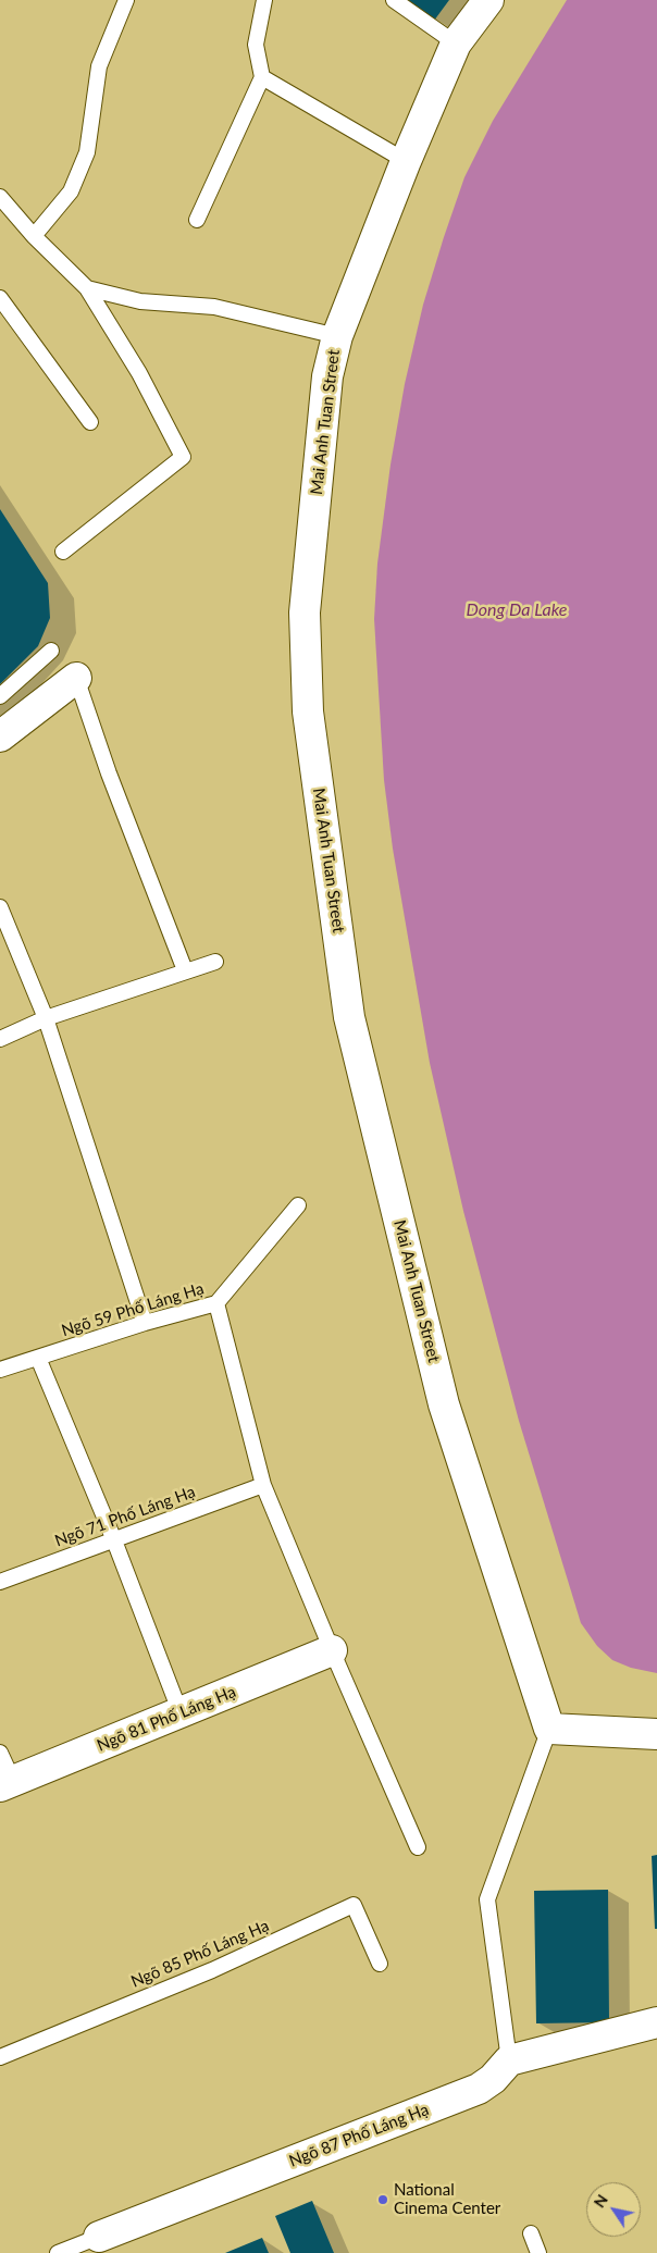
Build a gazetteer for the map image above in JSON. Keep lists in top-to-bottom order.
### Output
{
  "streets": {
    "street": ["Mai Anh Tuan Street", "Ngõ 81 Phố Láng Hạ", "Ngõ 87 Phố Láng Hạ"],
    "lane": ["Ngõ 59 Phố Láng Hạ", "Ngõ 71 Phố Láng Hạ", "Ngõ 85 Phố Láng Hạ"]
  },
  "water": ["Dong Da Lake"],
  "places": ["National Cinema Center"],
  "north": "top left"
}
